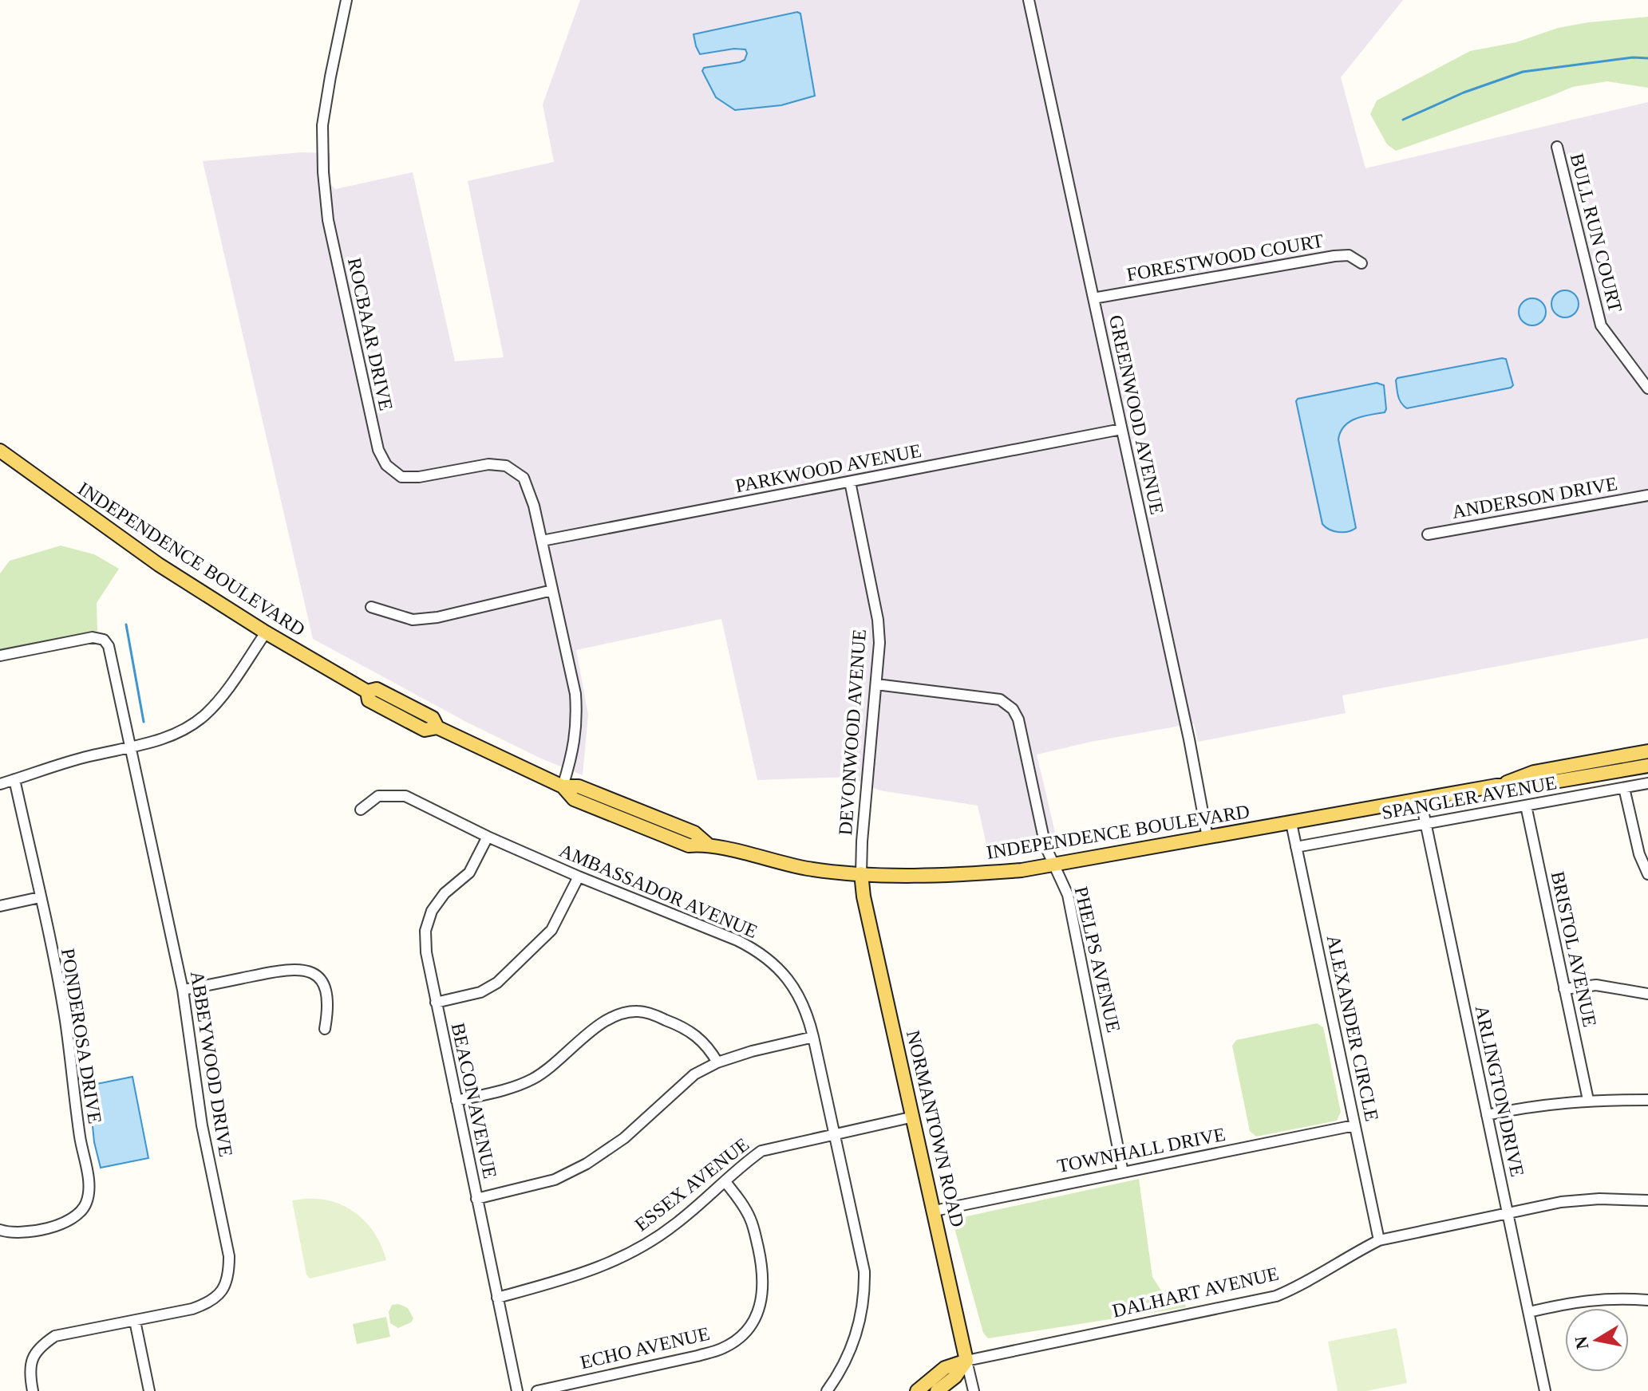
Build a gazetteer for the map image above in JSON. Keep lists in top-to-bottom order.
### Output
{
  "streets": {
    "main road": ["INDEPENDENCE BOULEVARD", "NORMANTOWN ROAD", "DALHART AVENUE"],
    "street": [
      "BULL RUN COURT",
      "FORESTWOOD COURT",
      "ROCBAAR DRIVE",
      "GREENWOOD AVENUE",
      "PARKWOOD AVENUE",
      "ANDERSON DRIVE",
      "DEVONWOOD AVENUE",
      "SPANGLER AVENUE",
      "AMBASSADOR AVENUE",
      "BRISTOL AVENUE",
      "PHELPS AVENUE",
      "ALEXANDER CIRCLE",
      "PONDEROSA DRIVE",
      "ABBEYWOOD DRIVE",
      "ARLINGTON DRIVE",
      "BEACON AVENUE",
      "TOWNHALL DRIVE",
      "ESSEX AVENUE",
      "ECHO AVENUE"
    ]
  },
  "crossings": [
    ["FORESTWOOD COURT", "GREENWOOD AVENUE"],
    ["ROCBAAR DRIVE", "PARKWOOD AVENUE"],
    ["GREENWOOD AVENUE", "PARKWOOD AVENUE"],
    ["GREENWOOD AVENUE", "INDEPENDENCE BOULEVARD"],
    ["PARKWOOD AVENUE", "DEVONWOOD AVENUE"],
    ["INDEPENDENCE BOULEVARD", "DEVONWOOD AVENUE"],
    ["INDEPENDENCE BOULEVARD", "PHELPS AVENUE"],
    ["INDEPENDENCE BOULEVARD", "ALEXANDER CIRCLE"],
    ["INDEPENDENCE BOULEVARD", "ARLINGTON DRIVE"],
    ["INDEPENDENCE BOULEVARD", "NORMANTOWN ROAD"],
    ["DEVONWOOD AVENUE", "PHELPS AVENUE"],
    ["DEVONWOOD AVENUE", "NORMANTOWN ROAD"],
    ["SPANGLER AVENUE", "BRISTOL AVENUE"],
    ["SPANGLER AVENUE", "ALEXANDER CIRCLE"],
    ["SPANGLER AVENUE", "ARLINGTON DRIVE"],
    ["AMBASSADOR AVENUE", "BEACON AVENUE"],
    ["AMBASSADOR AVENUE", "ESSEX AVENUE"],
    ["PHELPS AVENUE", "TOWNHALL DRIVE"],
    ["ALEXANDER CIRCLE", "TOWNHALL DRIVE"],
    ["ALEXANDER CIRCLE", "DALHART AVENUE"],
    ["ARLINGTON DRIVE", "DALHART AVENUE"],
    ["BEACON AVENUE", "ESSEX AVENUE"],
    ["NORMANTOWN ROAD", "TOWNHALL DRIVE"],
    ["NORMANTOWN ROAD", "ESSEX AVENUE"],
    ["NORMANTOWN ROAD", "DALHART AVENUE"],
    ["ESSEX AVENUE", "ECHO AVENUE"]
  ],
  "north": "left"
}
